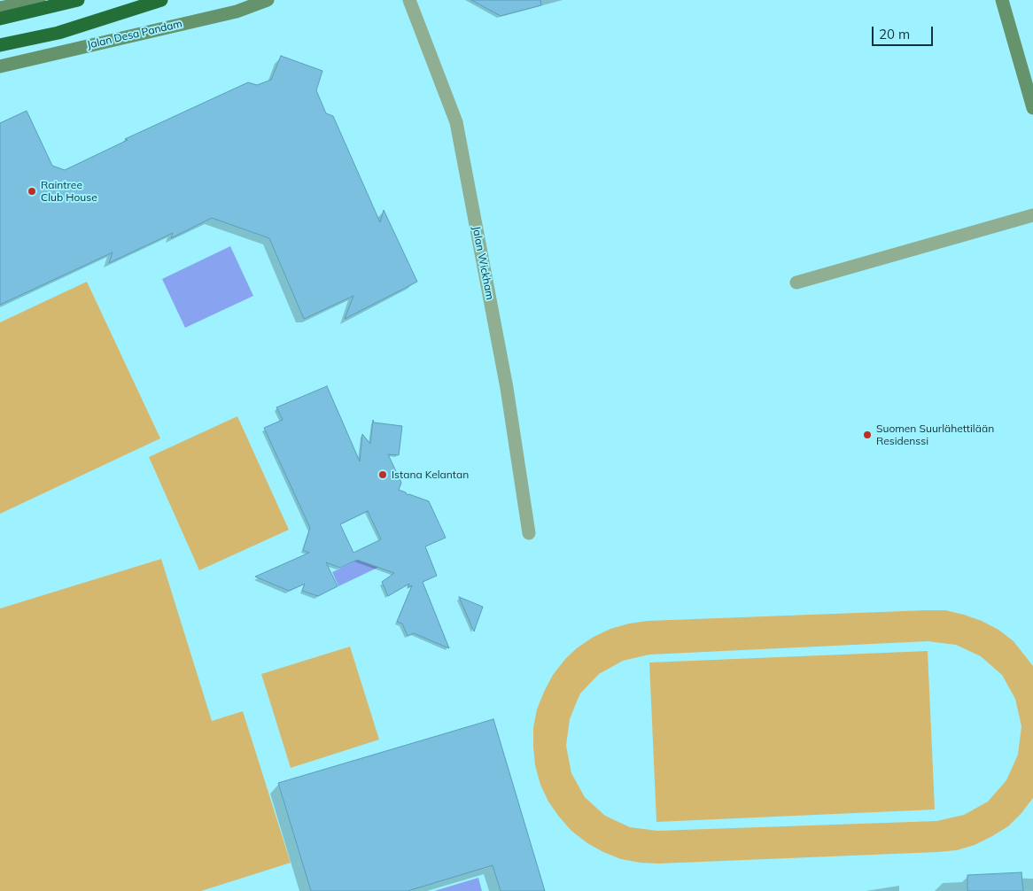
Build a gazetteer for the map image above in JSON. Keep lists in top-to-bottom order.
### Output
{
  "streets": {
    "street": ["Jalan Desa Pandam", "Jalan Wickham"]
  },
  "places": ["Raintree Club House", "Suomen Suurlähettilään Residenssi", "Istana Kelantan"],
  "scale_bar": "20 m"
}
